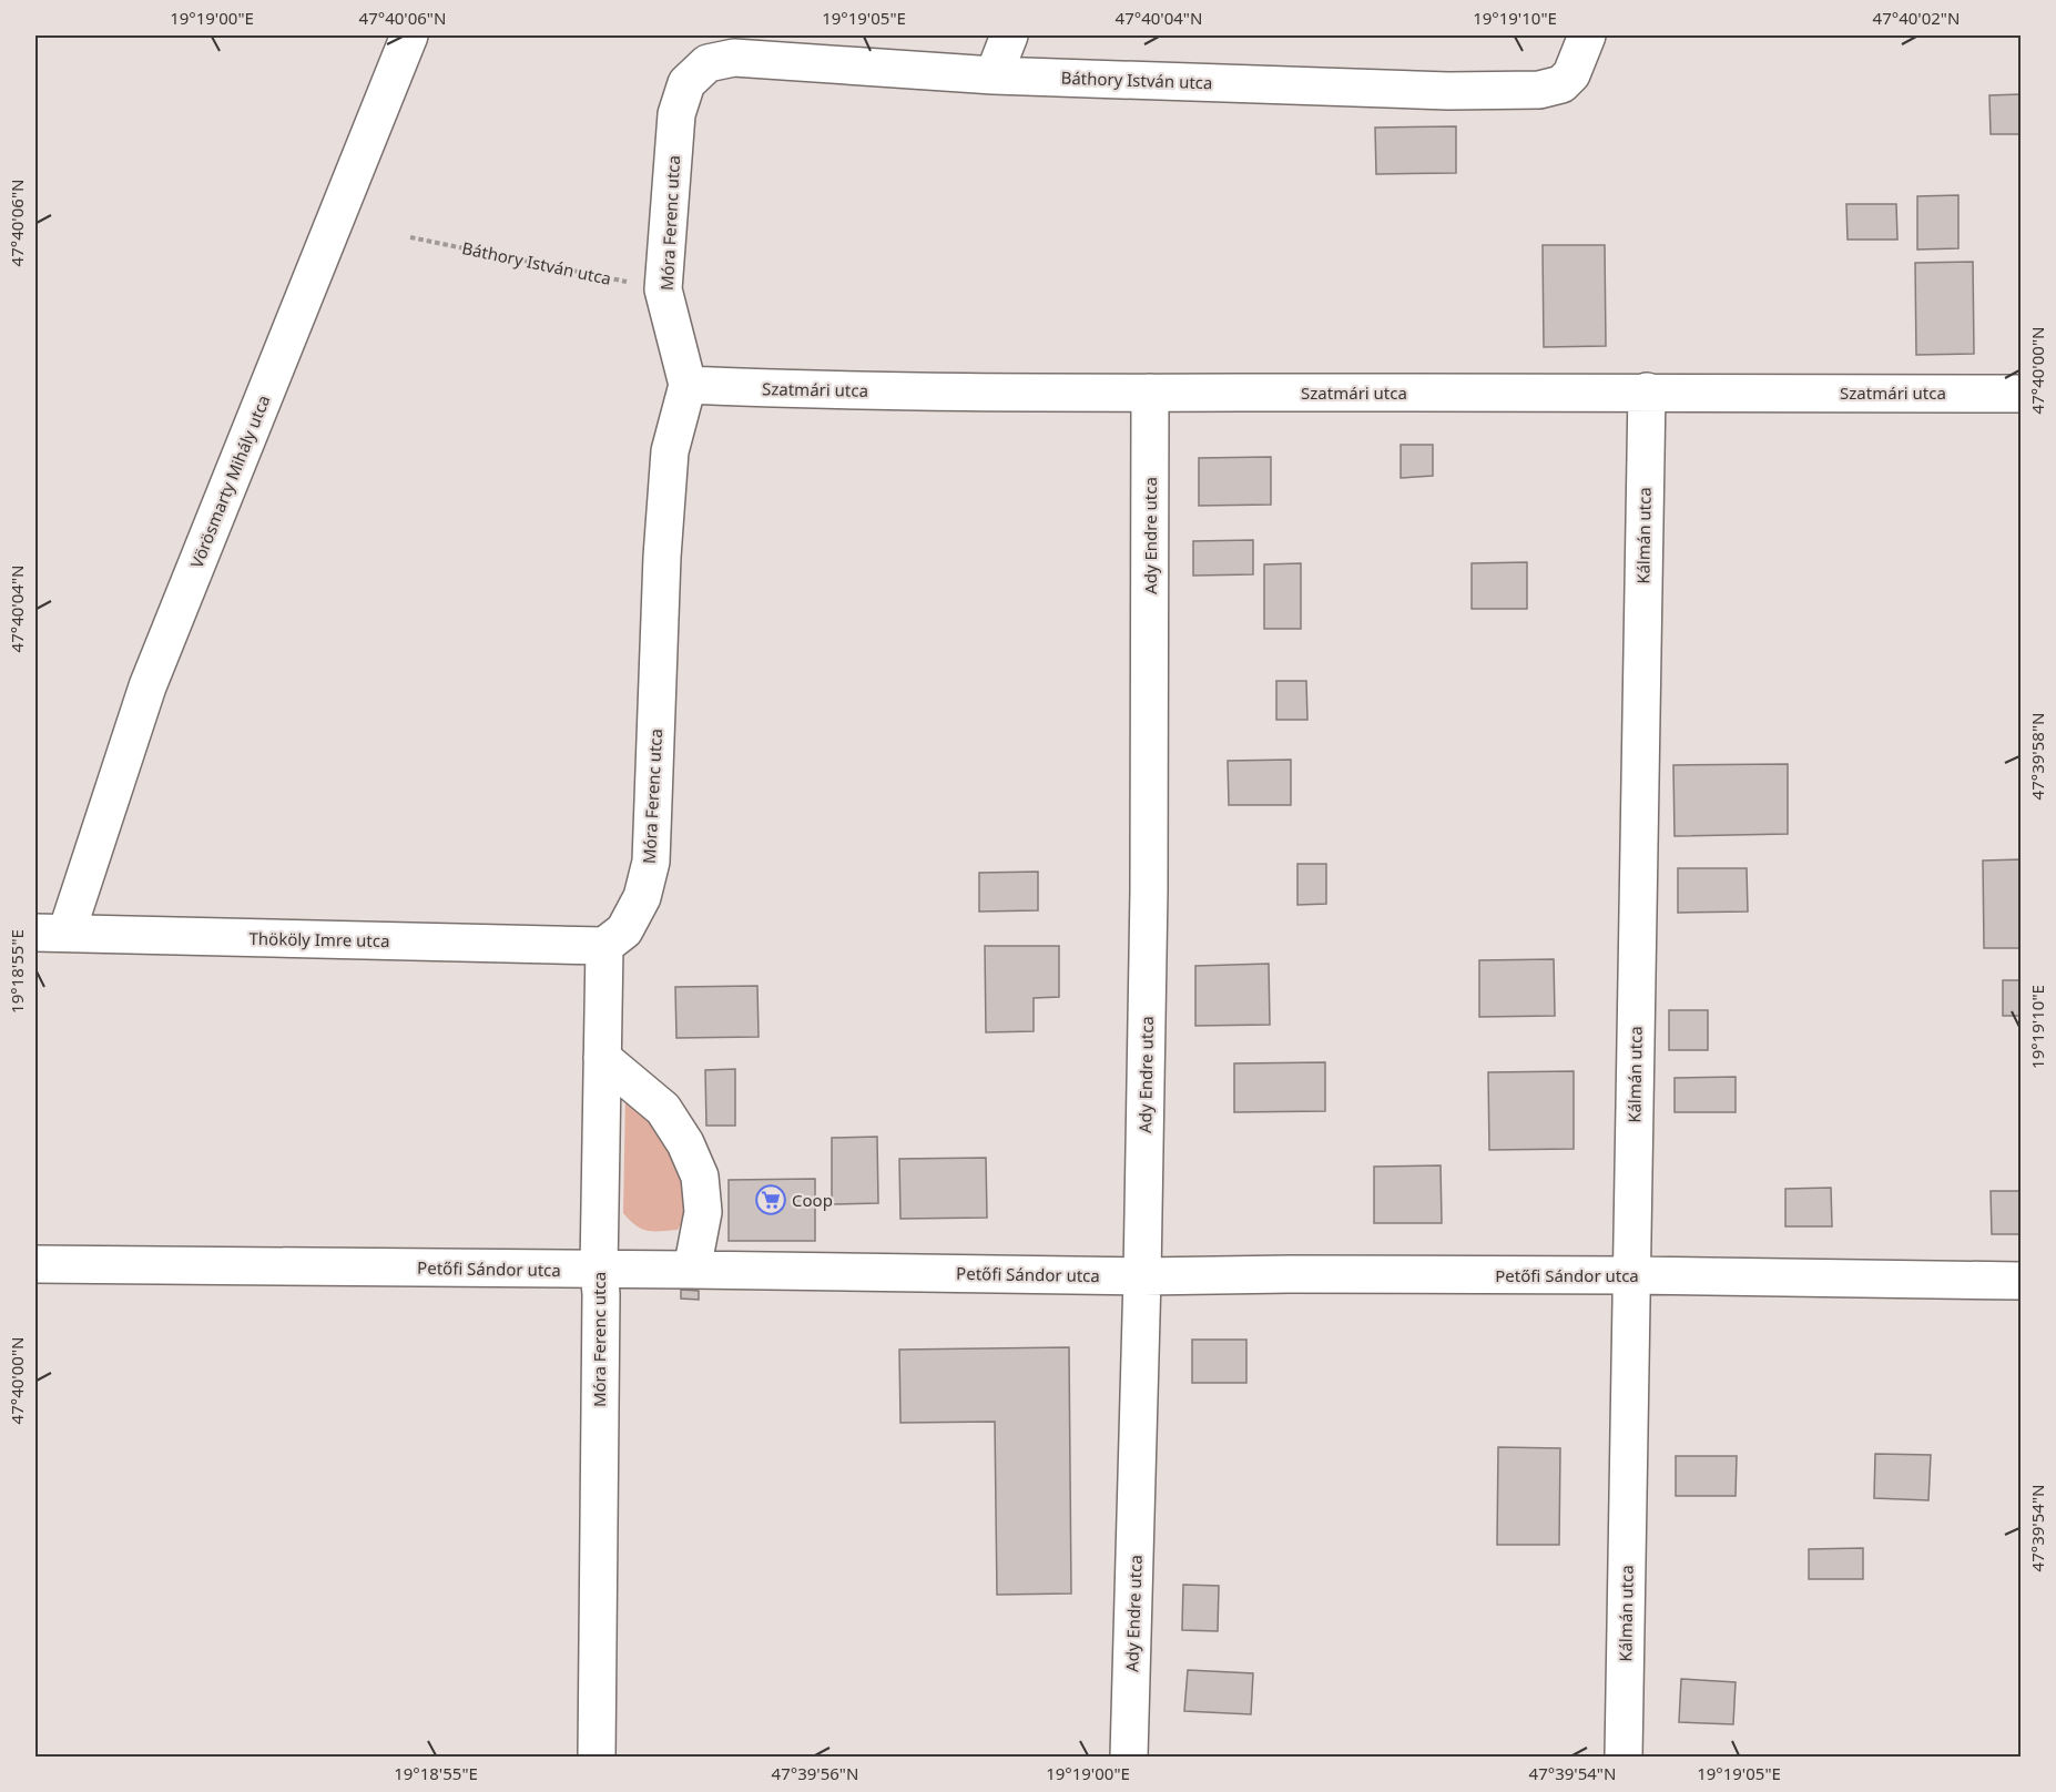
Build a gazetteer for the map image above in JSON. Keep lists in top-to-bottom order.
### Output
{
  "streets": {
    "street": [
      "Báthory István utca",
      "Móra Ferenc utca",
      "Szatmári utca",
      "Vörösmarty Mihály utca",
      "Ady Endre utca",
      "Kálmán utca",
      "Thököly Imre utca",
      "Petőfi Sándor utca"
    ]
  },
  "crossings": [
    ["Báthory István utca", "Móra Ferenc utca"],
    ["Móra Ferenc utca", "Szatmári utca"],
    ["Móra Ferenc utca", "Thököly Imre utca"],
    ["Móra Ferenc utca", "Petőfi Sándor utca"],
    ["Szatmári utca", "Ady Endre utca"],
    ["Szatmári utca", "Kálmán utca"],
    ["Vörösmarty Mihály utca", "Thököly Imre utca"],
    ["Ady Endre utca", "Petőfi Sándor utca"],
    ["Kálmán utca", "Petőfi Sándor utca"]
  ],
  "places": {
    "supermarket": ["Coop"]
  },
  "coordinates": [
    "19°19'00\"E",
    "47°40'06\"N",
    "19°19'05\"E",
    "47°40'04\"N",
    "19°19'10\"E",
    "47°40'02\"N",
    "47°40'00\"N",
    "47°39'58\"N",
    "19°18'55\"E",
    "47°39'54\"N",
    "47°39'56\"N"
  ]
}
